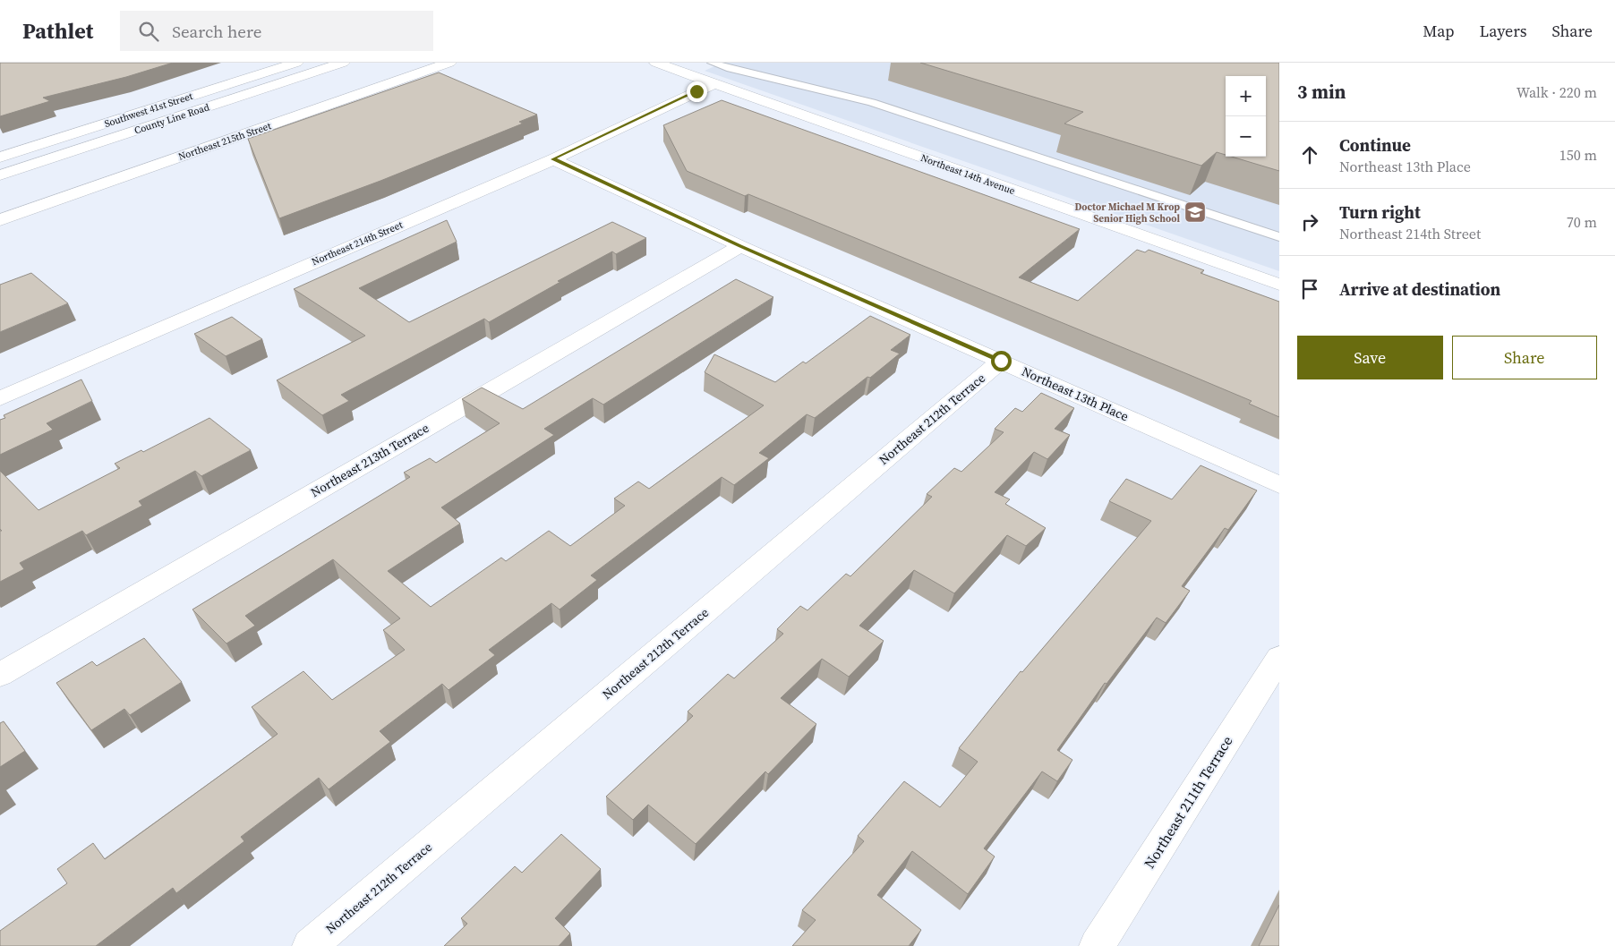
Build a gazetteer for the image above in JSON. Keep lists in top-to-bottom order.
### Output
{
  "streets": {
    "street": [
      "Southwest 41st Street",
      "County Line Road",
      "Northeast 215th Street",
      "Northeast 14th Avenue",
      "Northeast 214th Street",
      "Northeast 13th Place",
      "Northeast 212th Terrace",
      "Northeast 213th Terrace",
      "Northeast 211th Terrace"
    ]
  },
  "crossings": [
    ["Northeast 14th Avenue", "Northeast 214th Street"],
    ["Northeast 214th Street", "Northeast 13th Place"],
    ["Northeast 13th Place", "Northeast 212th Terrace"],
    ["Northeast 13th Place", "Northeast 213th Terrace"]
  ],
  "places": {
    "school or university": ["Doctor Michael M Krop Senior High School"]
  },
  "page": {
    "header": "Pathlet",
    "search": "Search here",
    "nav": ["Map", "Layers", "Share"],
    "heading": ["3 min", "Walk · 220 m"],
    "map_buttons": ["+", "−"],
    "list": [
      ["Continue", "Northeast 13th Place", "150 m"],
      ["Turn right", "Northeast 214th Street", "70 m"],
      "Arrive at destination"
    ],
    "buttons": ["Save", "Share"]
  }
}
